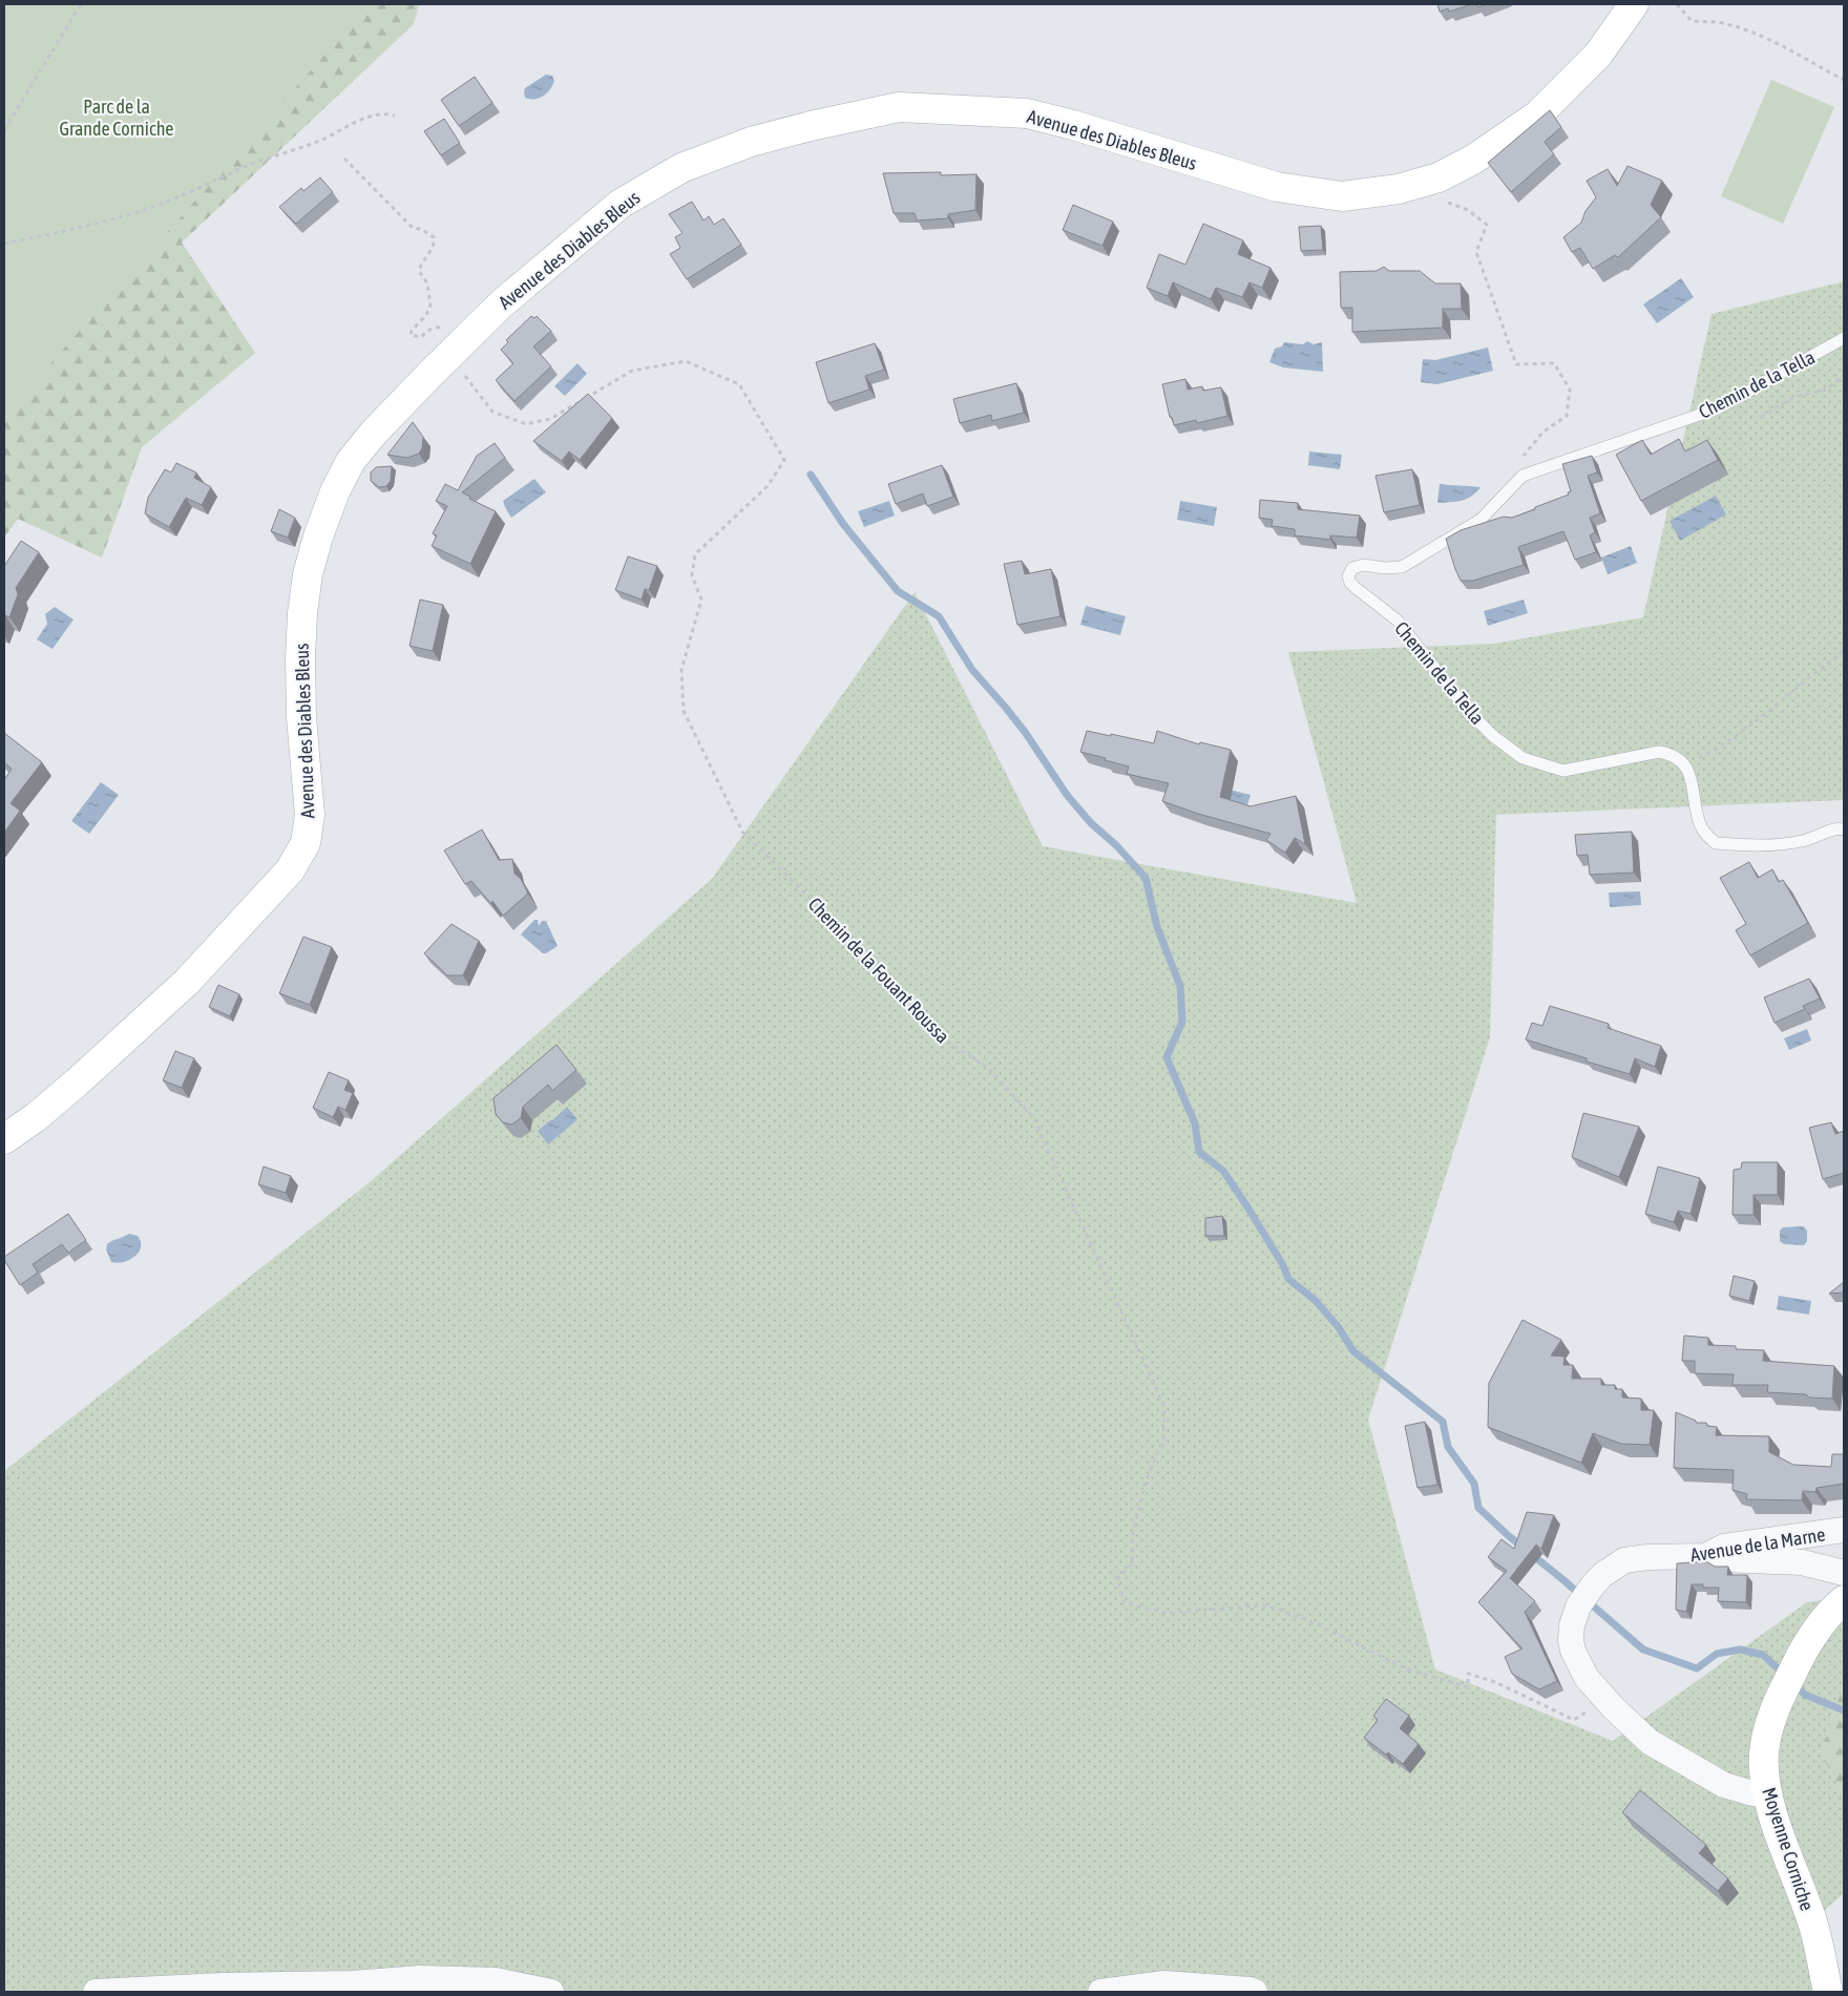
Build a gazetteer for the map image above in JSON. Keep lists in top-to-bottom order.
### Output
{
  "streets": {
    "main road": ["Avenue des Diables Bleus", "Moyenne Corniche"],
    "street": ["Avenue de la Marne"],
    "lane": ["Chemin de la Tella"],
    "path": ["Chemin de la Fouant Roussa"]
  },
  "crossings": [
    ["Avenue des Diables Bleus", "Chemin de la Fouant Roussa"],
    ["Avenue de la Marne", "Moyenne Corniche"]
  ],
  "parks": ["Parc de la Grande Corniche"]
}
